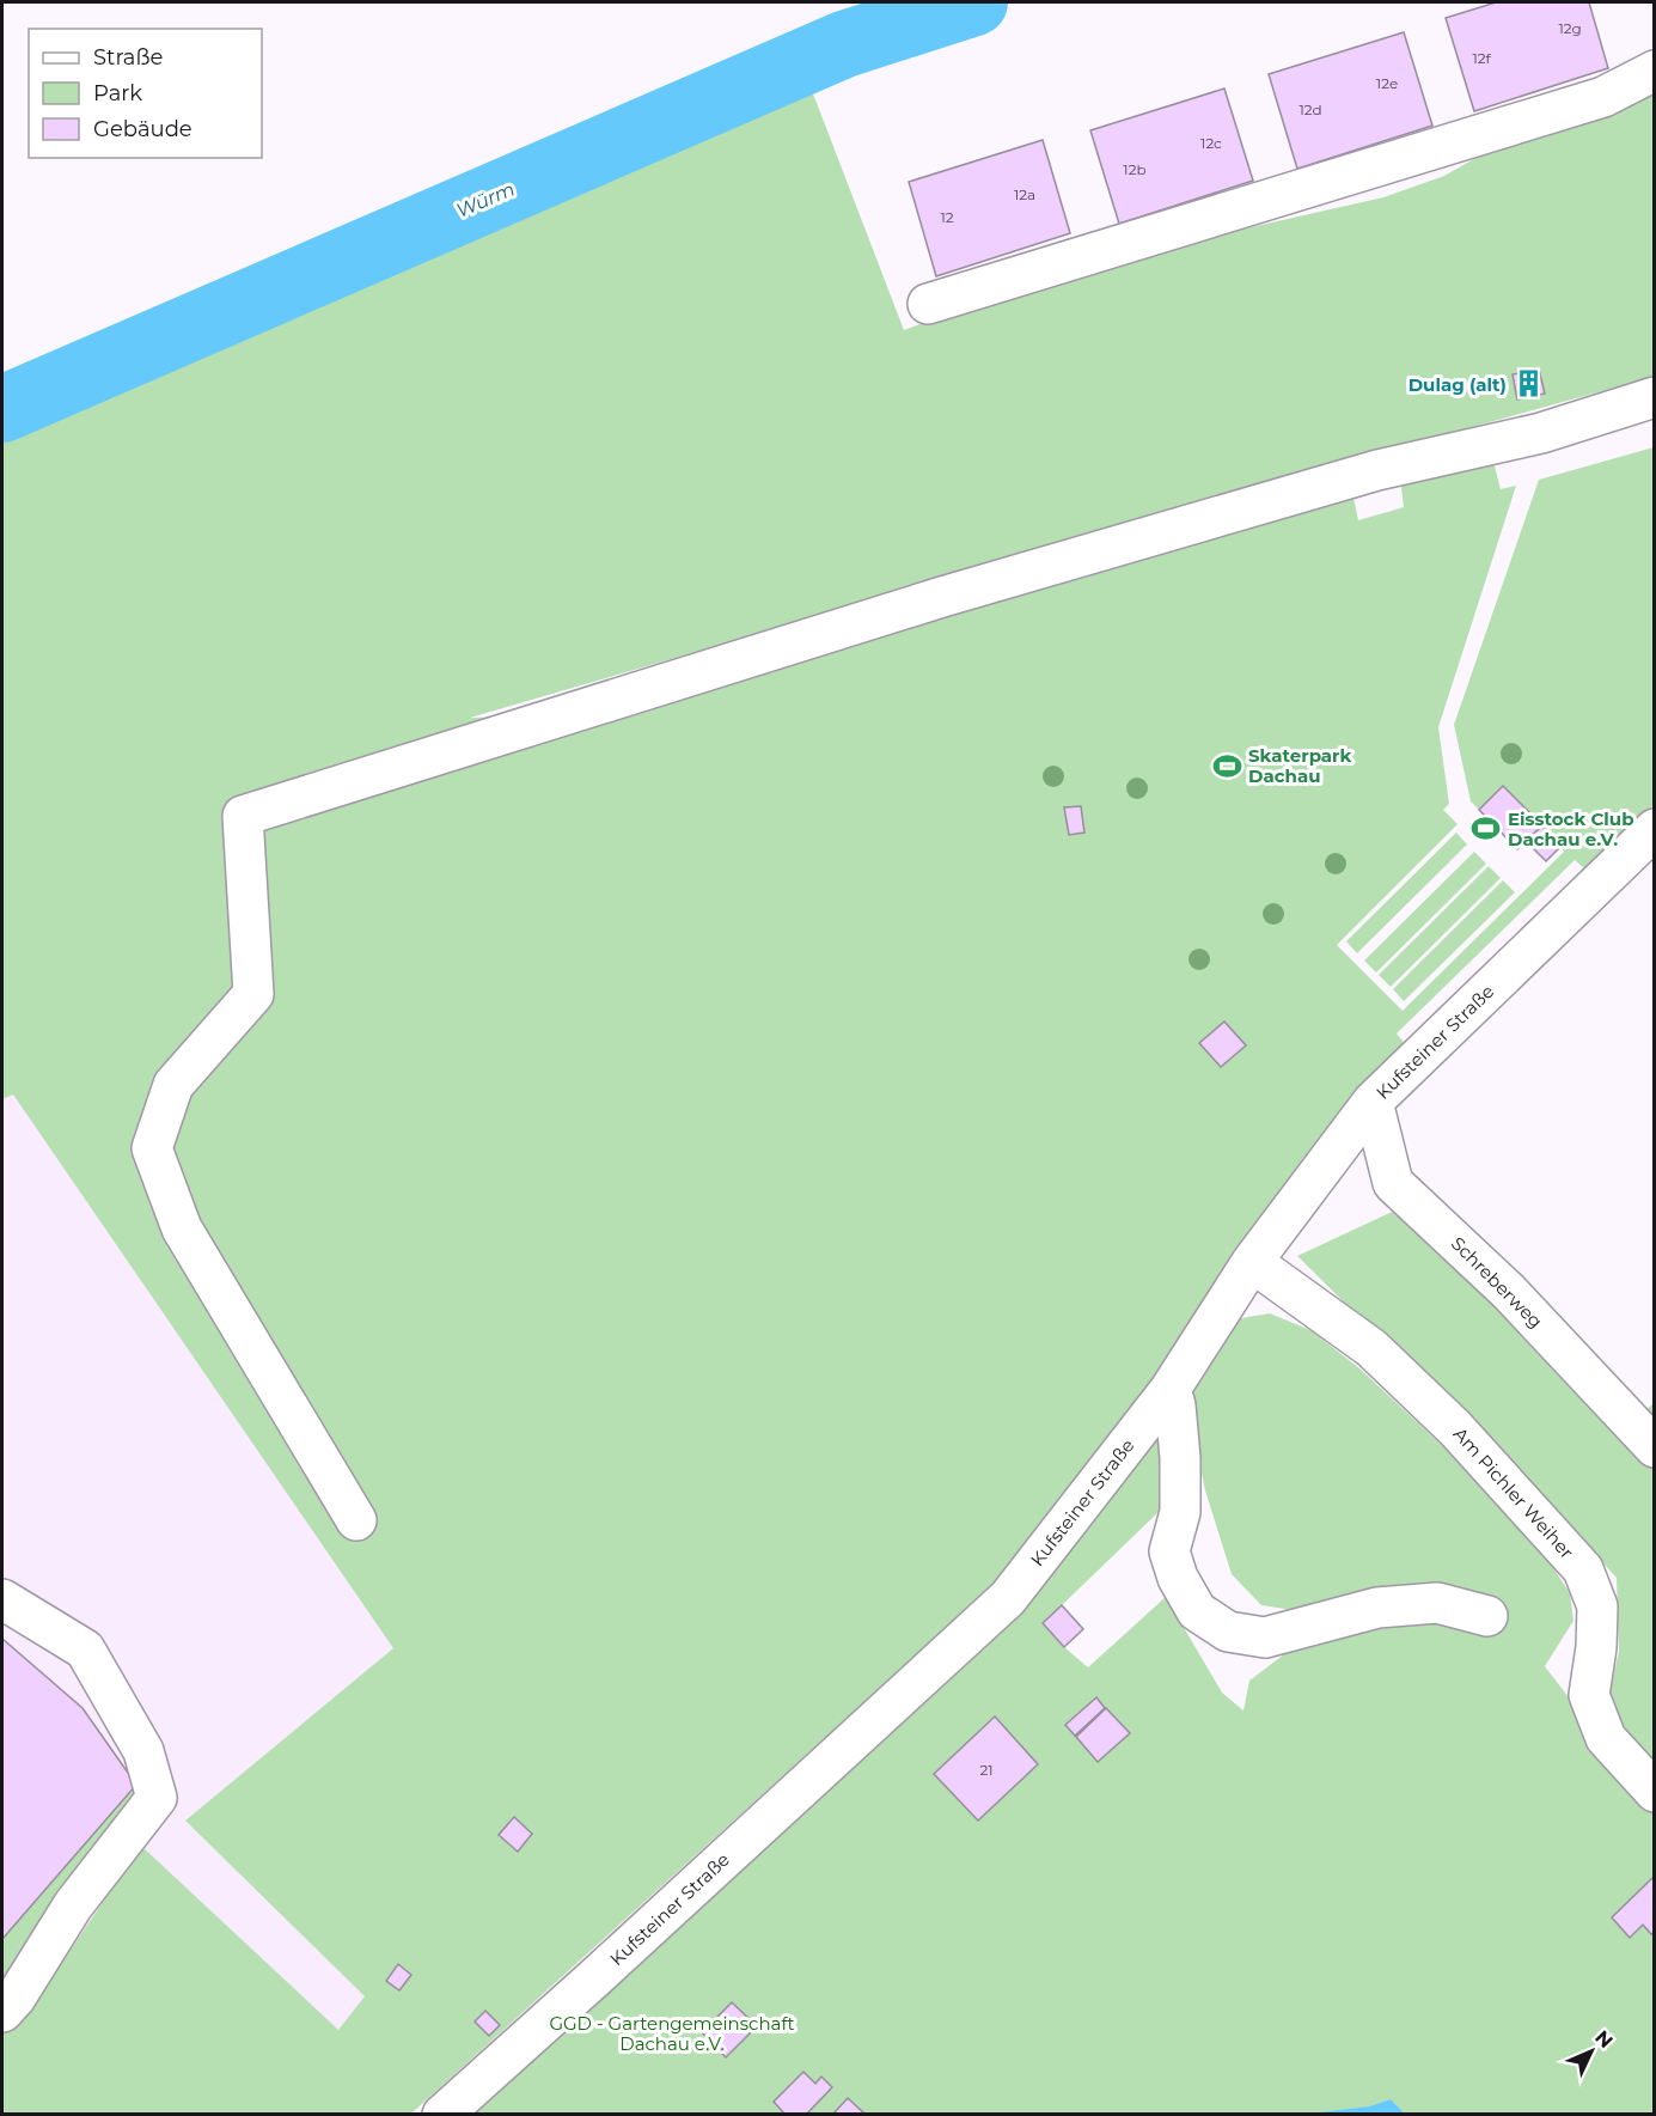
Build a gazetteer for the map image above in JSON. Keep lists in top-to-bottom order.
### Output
{
  "streets": {
    "street": ["Kufsteiner Straße", "Schreberweg", "Am Pichler Weiher"]
  },
  "crossings": [
    ["Kufsteiner Straße", "Schreberweg"],
    ["Kufsteiner Straße", "Am Pichler Weiher"]
  ],
  "water": ["Würm"],
  "parks": ["GGD - Gartengemeinschaft Dachau e.V."],
  "places": {
    "building": ["Dulag (alt)"],
    "sports": ["Skaterpark Dachau", "Eisstock Club Dachau e.V."]
  },
  "house_numbers": [
    "12g",
    "12f",
    "12e",
    "12d",
    "12c",
    "12b",
    "12a",
    "12",
    "21"
  ],
  "legend": ["Straße", "Park", "Gebäude"],
  "north": "top right"
}
